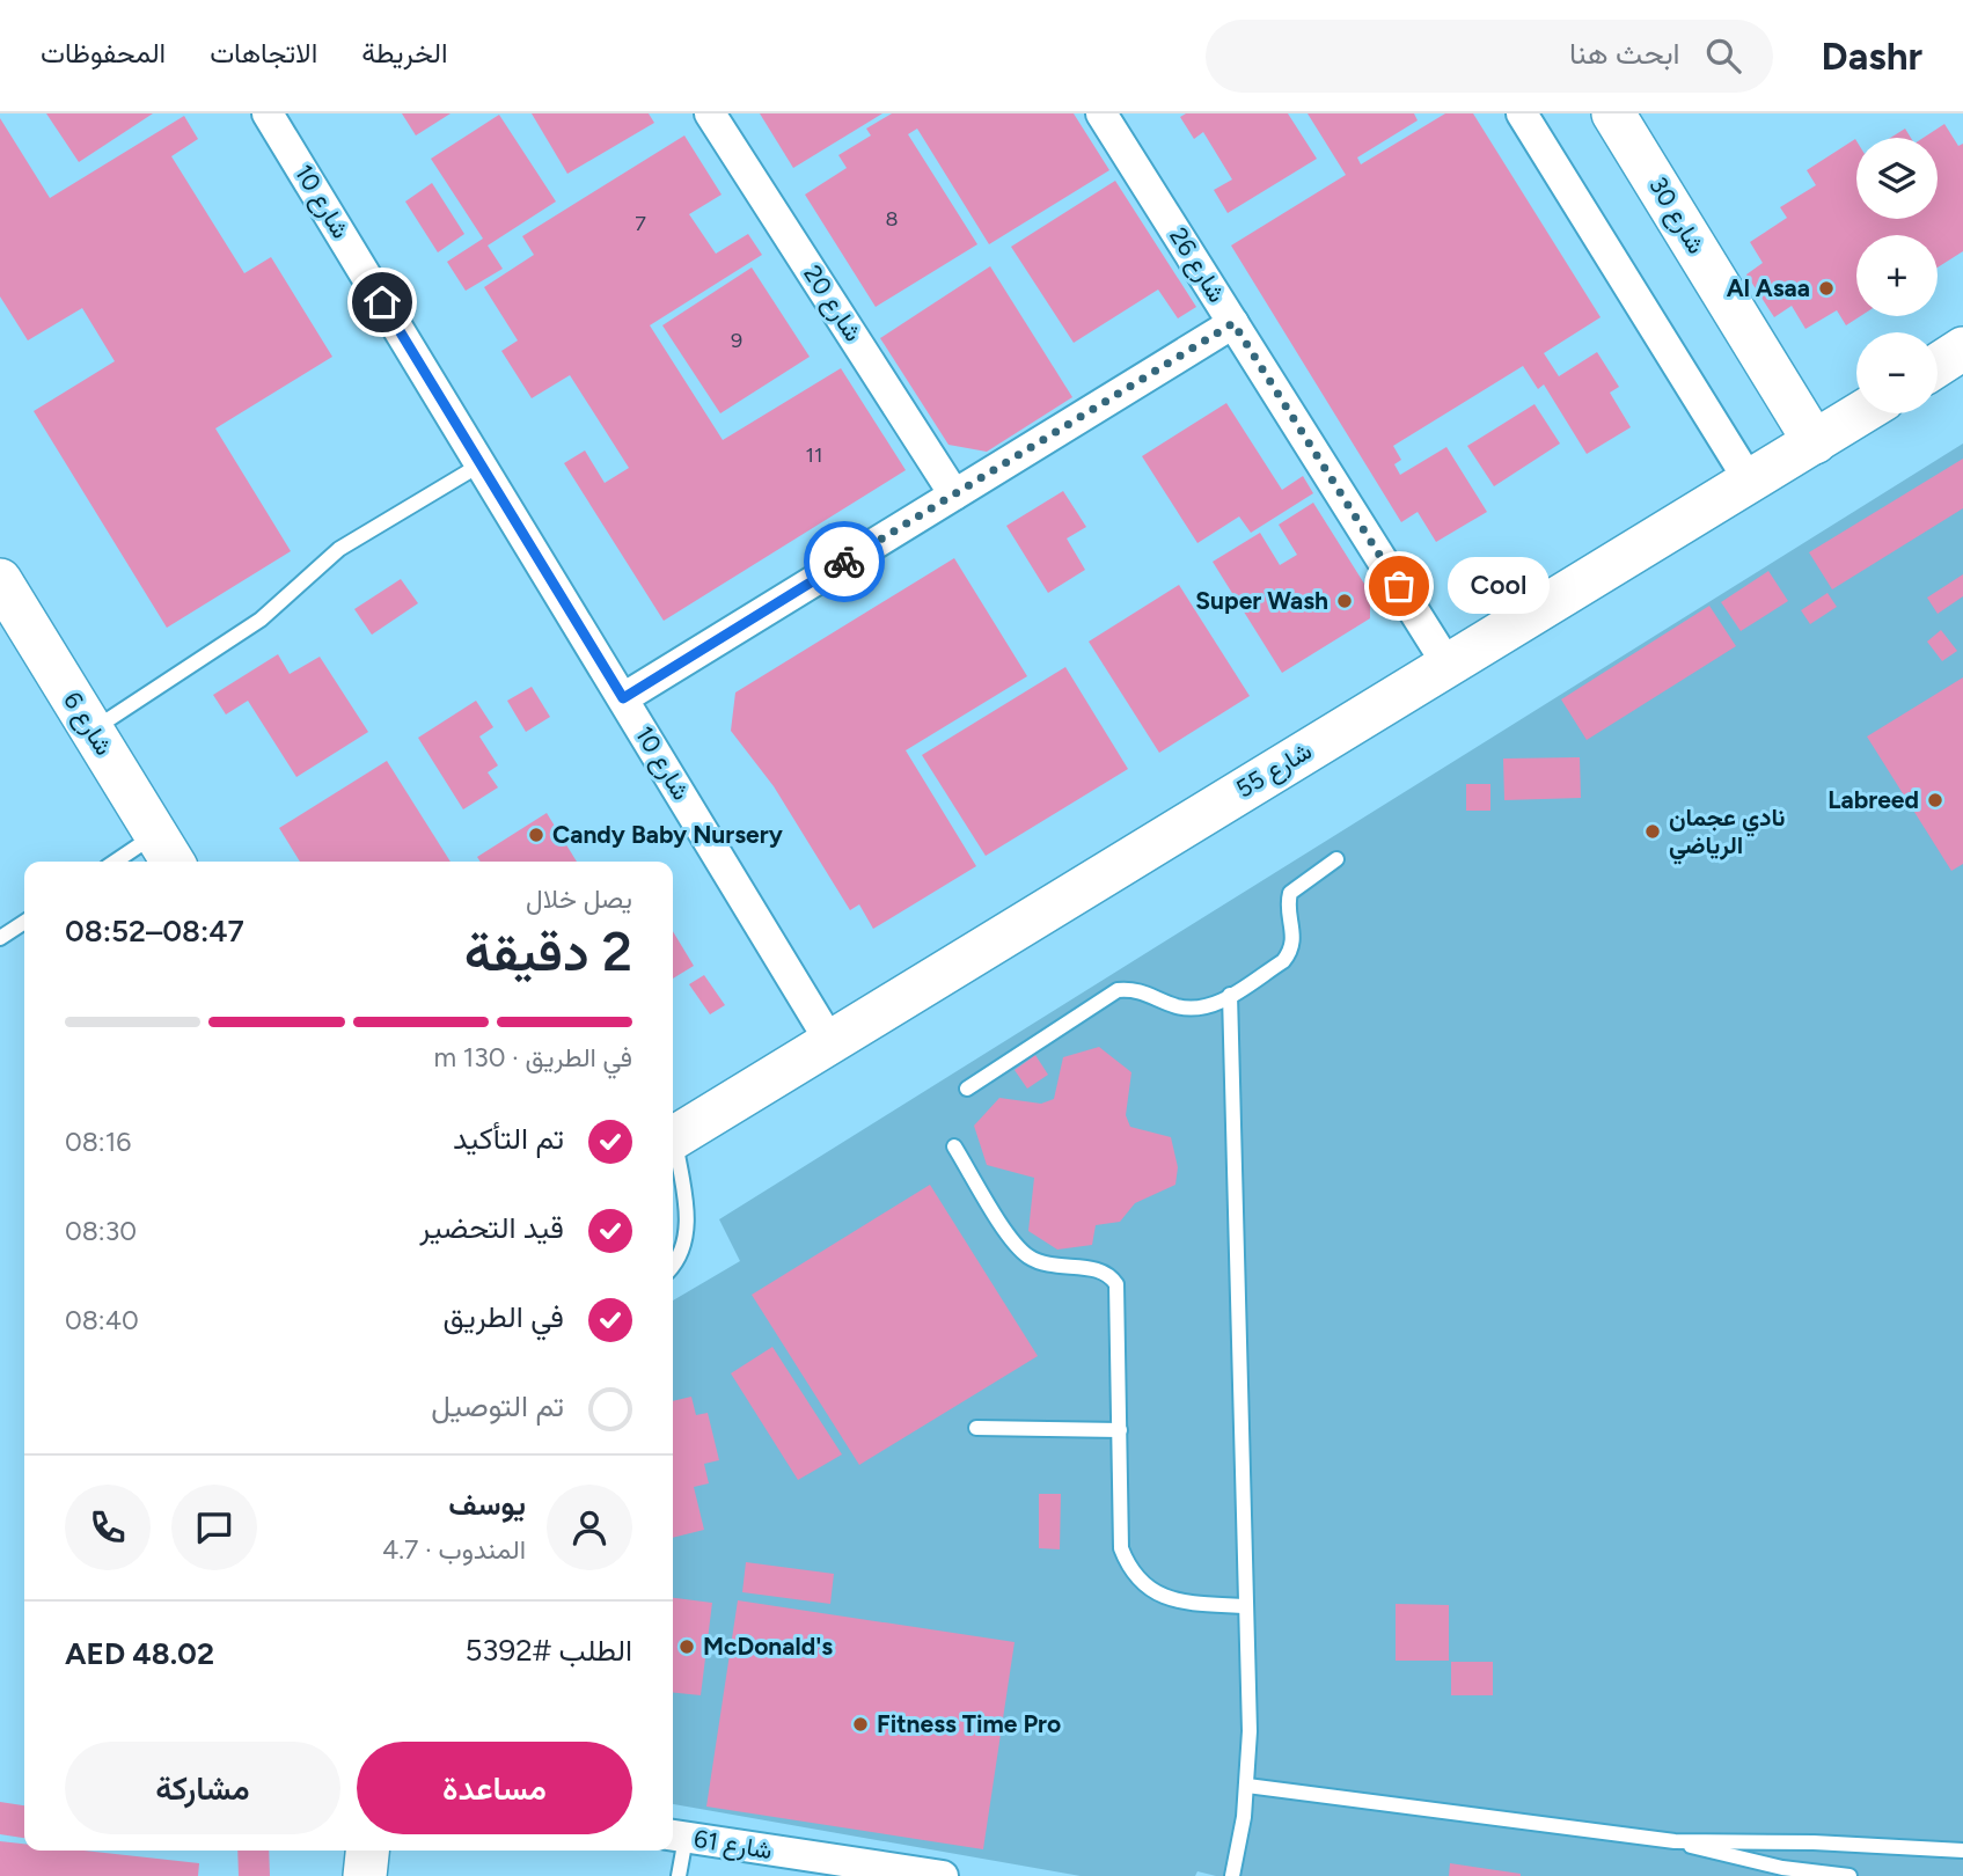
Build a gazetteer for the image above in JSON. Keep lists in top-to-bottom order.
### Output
{
  "streets": {
    "street": [
      "شارع 10",
      "شارع 30",
      "شارع 26",
      "شارع 20",
      "شارع 6",
      "شارع 55",
      "شارع 61"
    ]
  },
  "crossings": [
    ["شارع 10", "شارع 55"],
    ["شارع 30", "شارع 55"],
    ["شارع 26", "شارع 55"]
  ],
  "places": [
    "Al Asaa",
    "Cool",
    "Super Wash",
    "Labreed",
    "نادي عجمان الرياضي",
    "Candy Baby Nursery",
    "McDonald's",
    "Fitness Time Pro"
  ],
  "house_numbers": [
    "8",
    "7",
    "9",
    "11"
  ],
  "page": {
    "header": "Dashr",
    "search": "ابحث هنا",
    "nav": ["الخريطة", "الاتجاهات", "المحفوظات"],
    "map_buttons": ["+", "−"],
    "bubble": "Cool",
    "heading": ["2 دقيقة", "يصل خلال", "08:47–08:52"],
    "panel": [
      "يوسف",
      "المندوب · 4.7",
      "الطلب #5392",
      "AED 48.02"
    ],
    "bar": "في الطريق · 130 m",
    "list": [
      ["تم التأكيد", "08:16"],
      ["قيد التحضير", "08:30"],
      ["في الطريق", "08:40"],
      "تم التوصيل"
    ],
    "buttons": ["مساعدة", "مشاركة"]
  }
}
